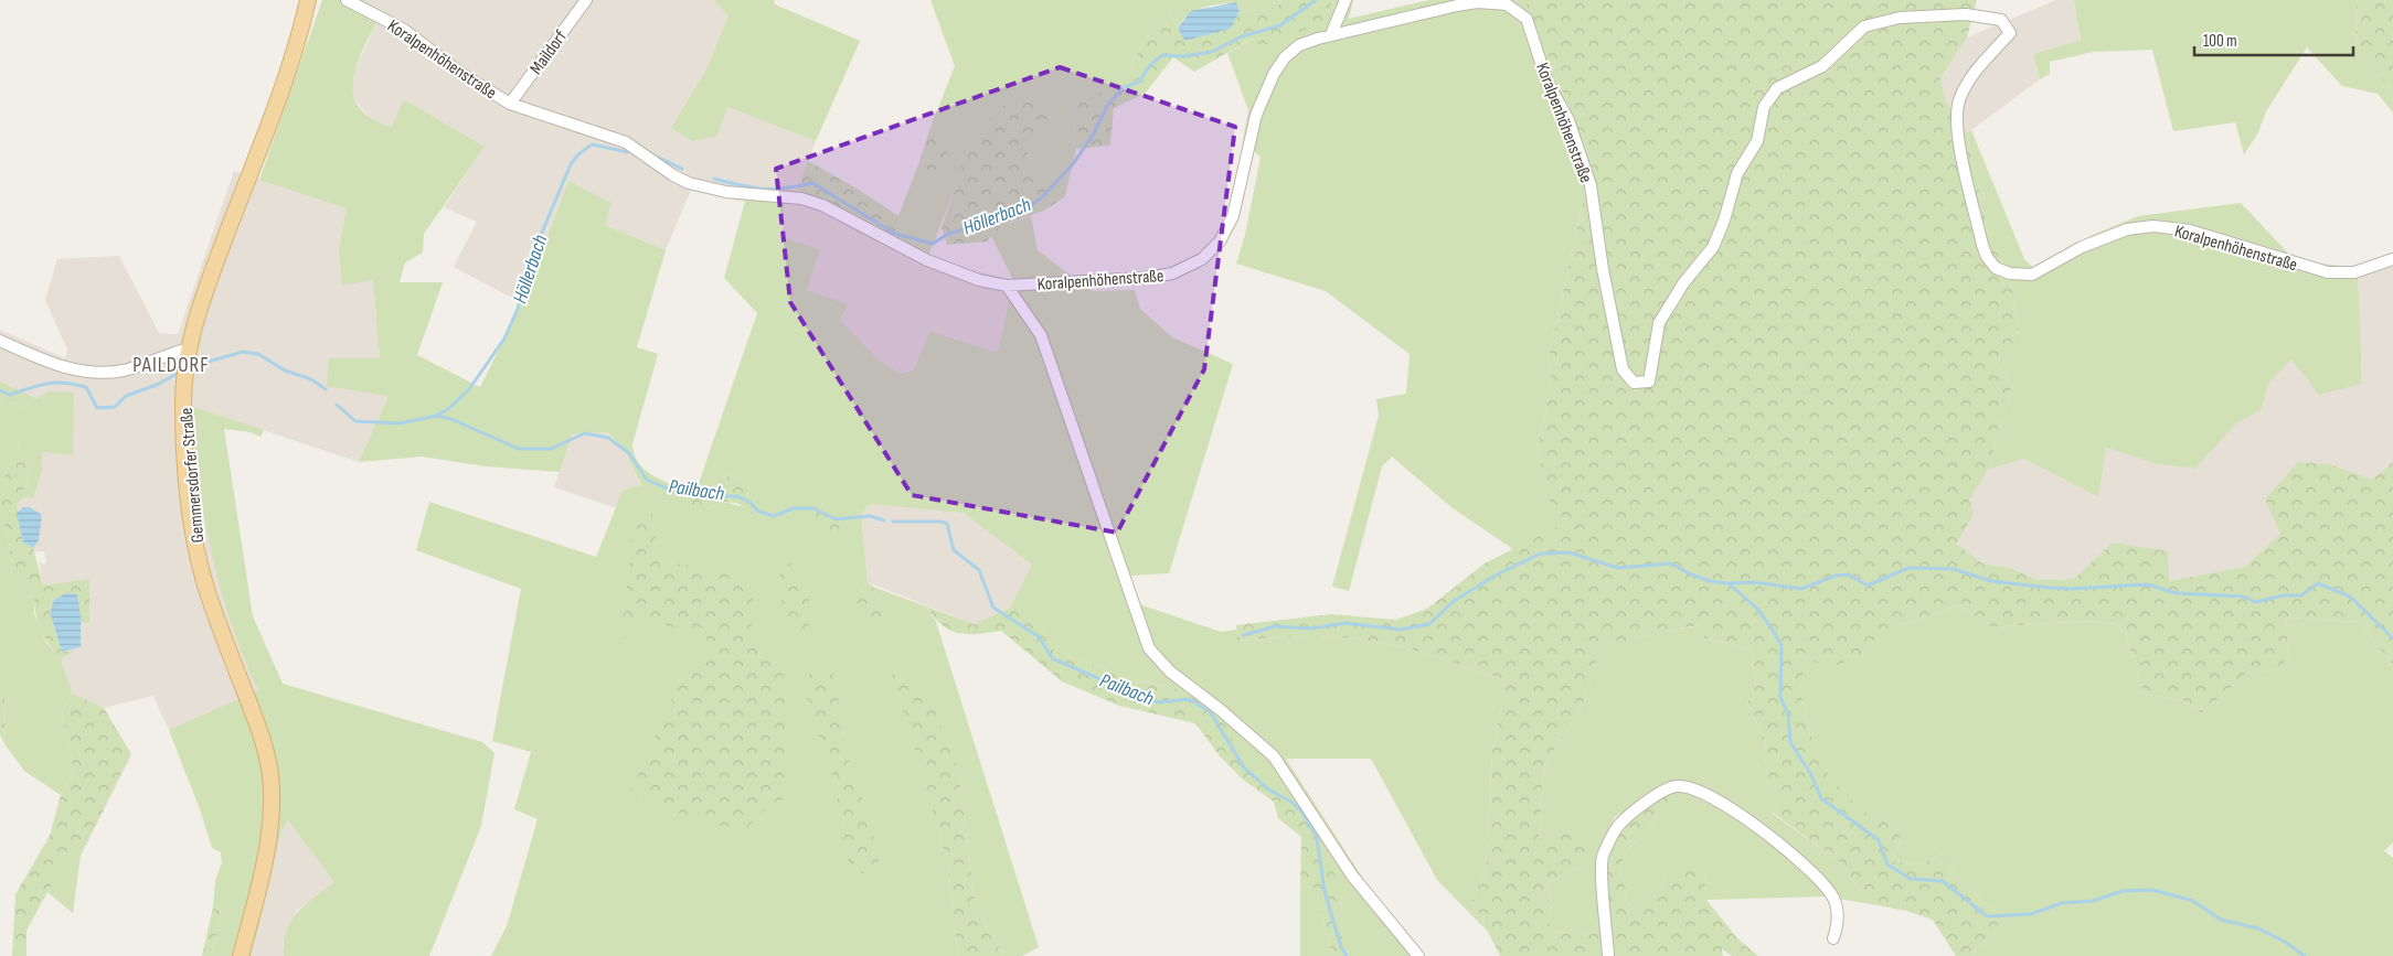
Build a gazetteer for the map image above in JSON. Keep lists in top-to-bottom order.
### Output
{
  "streets": {
    "main road": ["Gemmersdorfer Straße"],
    "street": ["Maildorf", "Koralpenhöhenstraße"]
  },
  "crossings": [
    ["Maildorf", "Koralpenhöhenstraße"]
  ],
  "districts": ["PAILDORF"],
  "water": ["Höllerbach", "Pailbach"],
  "scale_bar": "100 m"
}
